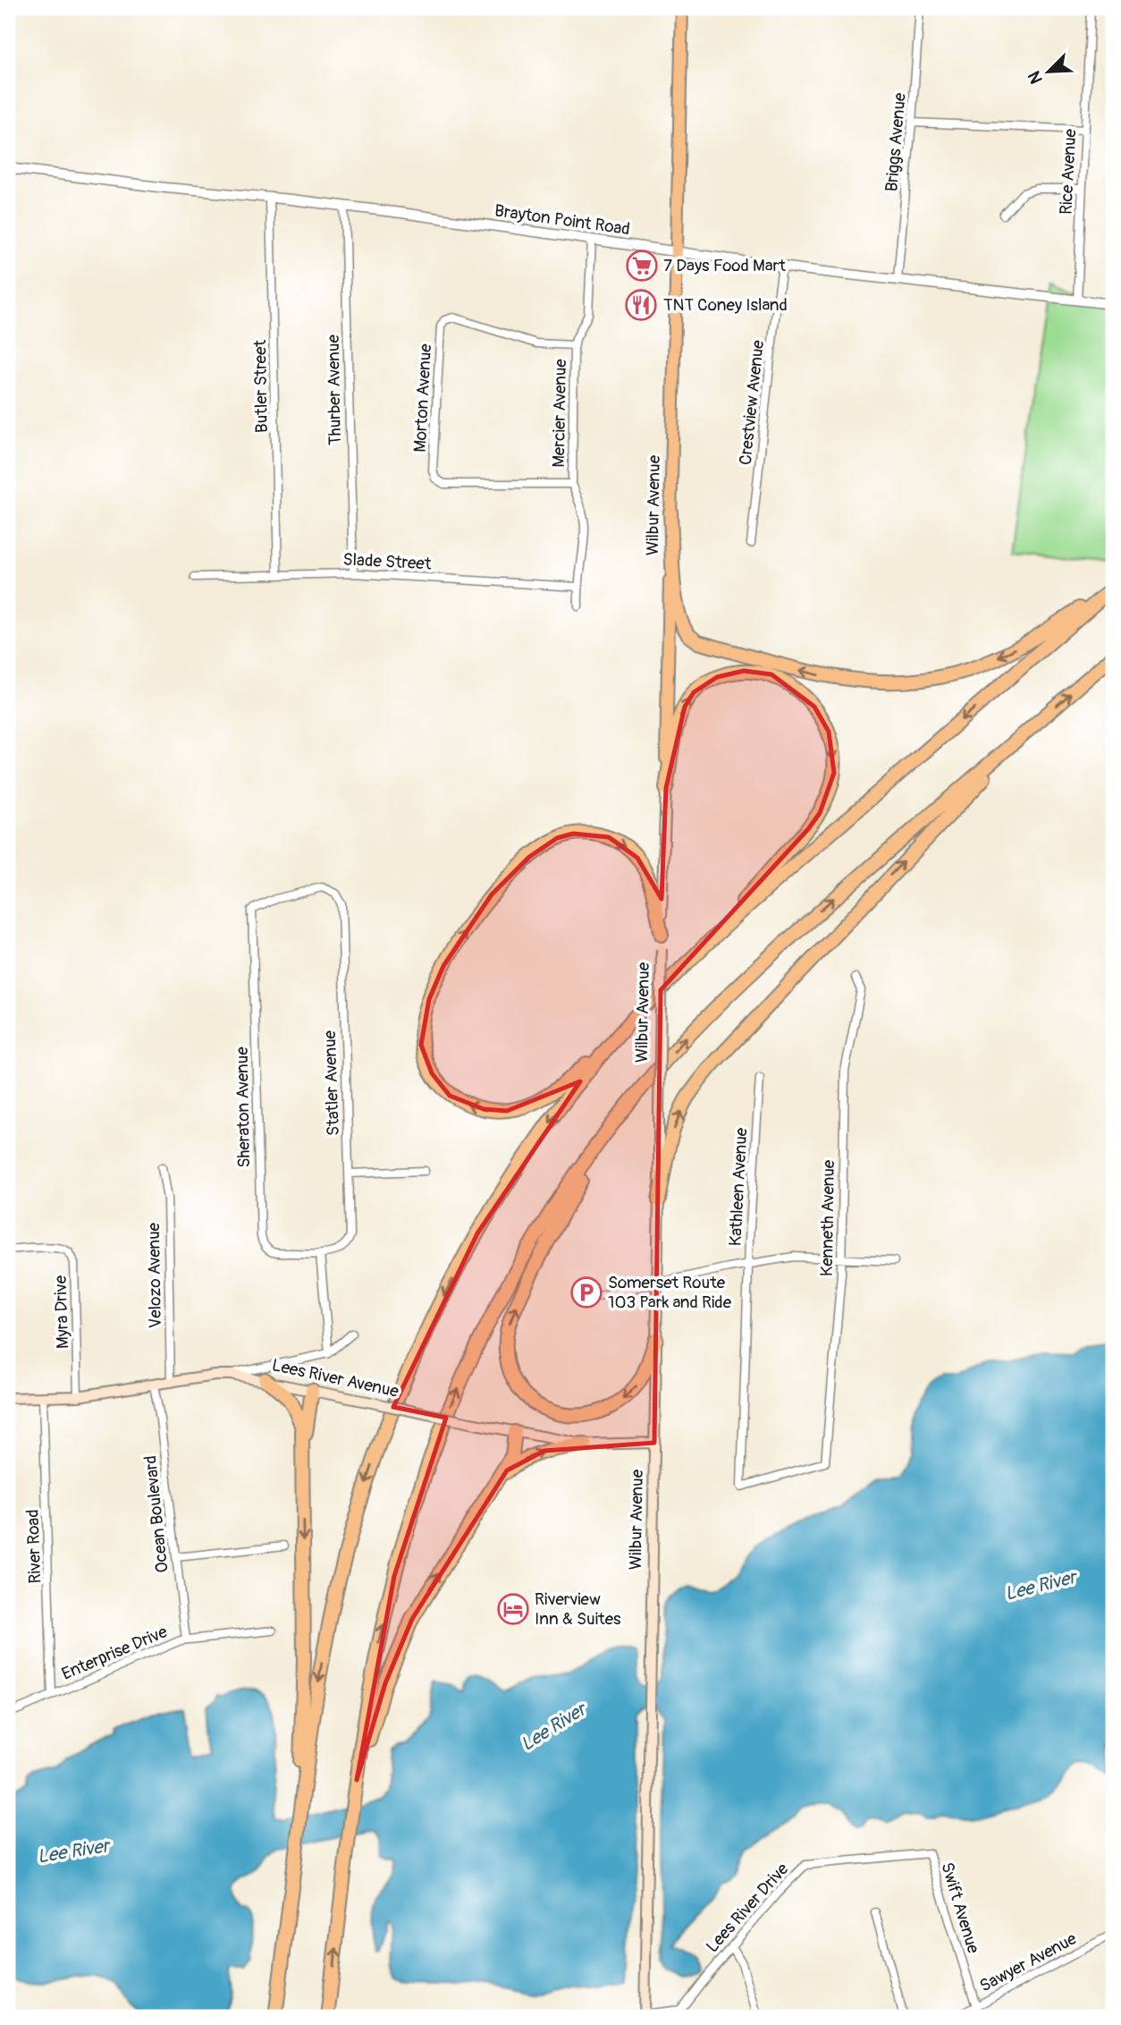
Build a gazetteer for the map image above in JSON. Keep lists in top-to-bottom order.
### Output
{
  "streets": {
    "main road": ["Wilbur Avenue", "Lees River Avenue"],
    "street": [
      "Briggs Avenue",
      "Rice Avenue",
      "Brayton Point Road",
      "Butler Street",
      "Thurber Avenue",
      "Morton Avenue",
      "Crestview Avenue",
      "Mercier Avenue",
      "Slade Street",
      "Statler Avenue",
      "Sheraton Avenue",
      "Kathleen Avenue",
      "Kenneth Avenue",
      "Velozo Avenue",
      "Myra Drive",
      "Ocean Boulevard",
      "River Road",
      "Enterprise Drive",
      "Lees River Drive",
      "Swift Avenue",
      "Sawyer Avenue"
    ]
  },
  "crossings": [
    ["Briggs Avenue", "Brayton Point Road"],
    ["Rice Avenue", "Brayton Point Road"],
    ["Brayton Point Road", "Butler Street"],
    ["Brayton Point Road", "Thurber Avenue"],
    ["Brayton Point Road", "Crestview Avenue"],
    ["Brayton Point Road", "Mercier Avenue"],
    ["Brayton Point Road", "Wilbur Avenue"],
    ["Butler Street", "Slade Street"],
    ["Thurber Avenue", "Slade Street"],
    ["Morton Avenue", "Mercier Avenue"],
    ["Mercier Avenue", "Slade Street"],
    ["Wilbur Avenue", "Lees River Avenue"],
    ["Wilbur Avenue", "Lees River Drive"],
    ["Statler Avenue", "Sheraton Avenue"],
    ["Kathleen Avenue", "Kenneth Avenue"],
    ["Velozo Avenue", "Lees River Avenue"],
    ["Myra Drive", "Lees River Avenue"],
    ["Lees River Avenue", "Ocean Boulevard"],
    ["Lees River Avenue", "River Road"],
    ["Ocean Boulevard", "Enterprise Drive"],
    ["River Road", "Enterprise Drive"],
    ["Lees River Drive", "Swift Avenue"],
    ["Swift Avenue", "Sawyer Avenue"]
  ],
  "water": ["Lee River"],
  "places": {
    "supermarket": ["7 Days Food Mart"],
    "restaurant": ["TNT Coney Island"],
    "parking": ["Somerset Route 103 Park and Ride"],
    "hotel": ["Riverview Inn & Suites"]
  },
  "north": "bottom left"
}
